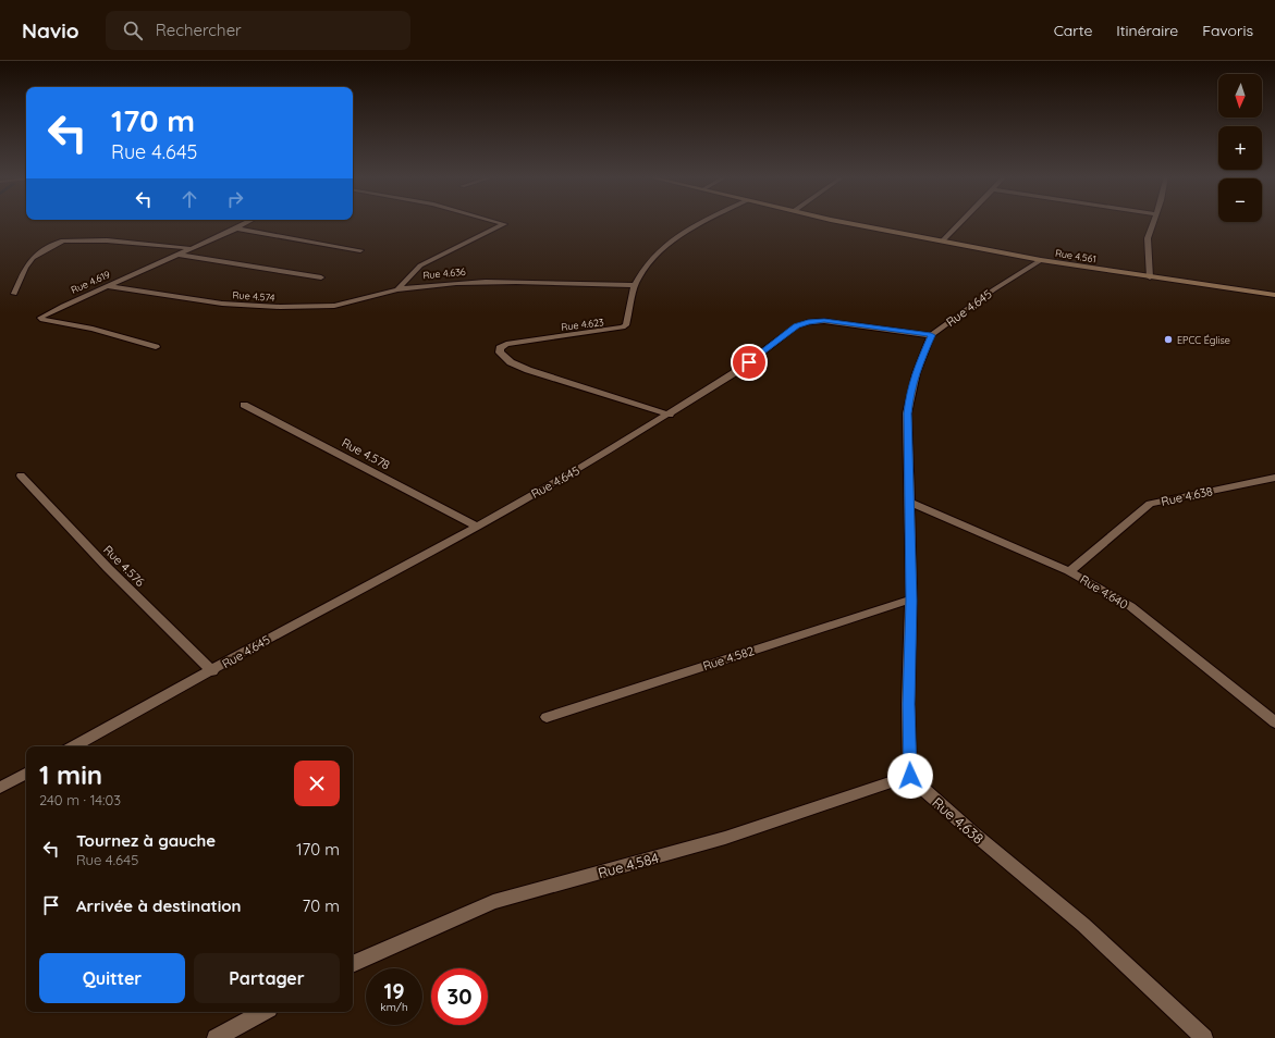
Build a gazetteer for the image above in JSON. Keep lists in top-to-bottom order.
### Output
{
  "streets": {
    "main road": ["Rue 4.561"],
    "street": [
      "Rue 4.636",
      "Rue 4.619",
      "Rue 4.574",
      "Rue 4.645",
      "Rue 4.623",
      "Rue 4.578",
      "Rue 4.638",
      "Rue 4.576",
      "Rue 4.640",
      "Rue 4.582",
      "Rue 4.584"
    ]
  },
  "crossings": [
    ["Rue 4.561", "Rue 4.645"],
    ["Rue 4.636", "Rue 4.574"],
    ["Rue 4.636", "Rue 4.623"],
    ["Rue 4.619", "Rue 4.574"],
    ["Rue 4.645", "Rue 4.623"],
    ["Rue 4.645", "Rue 4.578"],
    ["Rue 4.645", "Rue 4.576"],
    ["Rue 4.638", "Rue 4.640"],
    ["Rue 4.638", "Rue 4.584"]
  ],
  "places": ["EPCC Église"],
  "north": "bottom",
  "page": {
    "header": "Navio",
    "search": "Rechercher",
    "nav": ["Carte", "Itinéraire", "Favoris"],
    "map_buttons": ["+", "−"],
    "turn": ["170 m", "Rue 4.645"],
    "heading": ["1 min", "240 m · 14:03"],
    "list": [
      {
        "name": "Tournez à gauche",
        "note": "Rue 4.645",
        "value": "170 m"
      },
      {
        "name": "Arrivée à destination",
        "value": "70 m"
      }
    ],
    "buttons": ["Quitter", "Partager"],
    "speed": "19 km/h",
    "limit": "30"
  }
}
